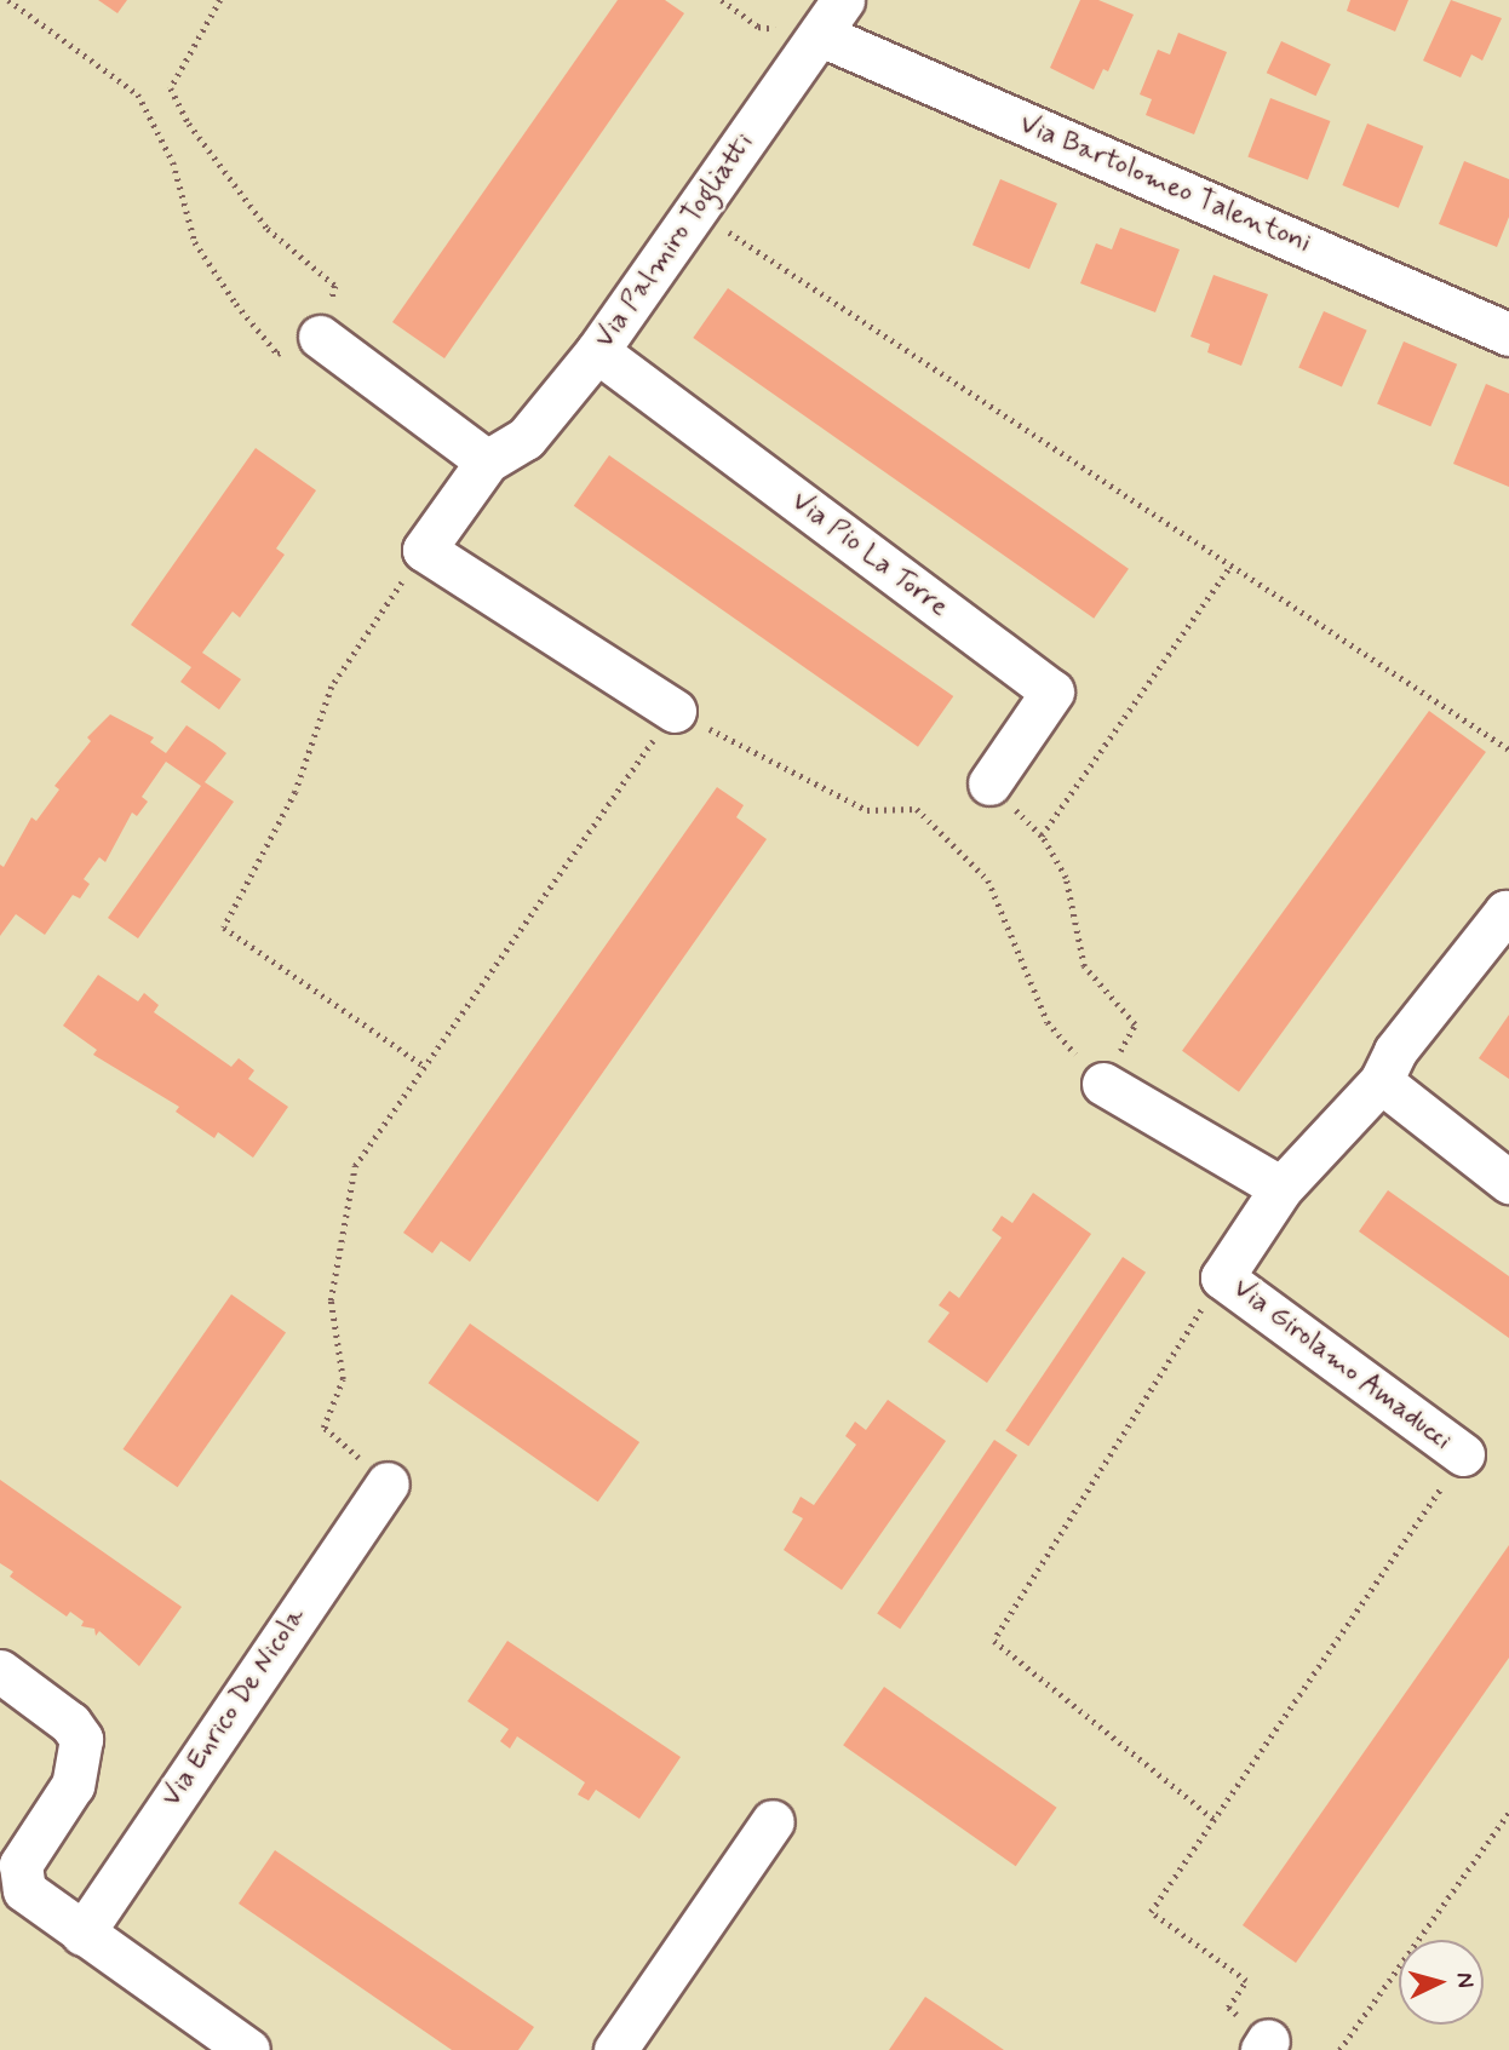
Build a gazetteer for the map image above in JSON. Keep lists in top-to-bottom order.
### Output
{
  "streets": {
    "street": [
      "Via Bartolomeo Talentoni",
      "Via Palmiro Togliatti",
      "Via Pio La Torre",
      "Via Girolamo Amaducci",
      "Via Enrico De Nicola"
    ]
  },
  "crossings": [
    ["Via Bartolomeo Talentoni", "Via Palmiro Togliatti"],
    ["Via Palmiro Togliatti", "Via Pio La Torre"]
  ],
  "north": "right"
}
